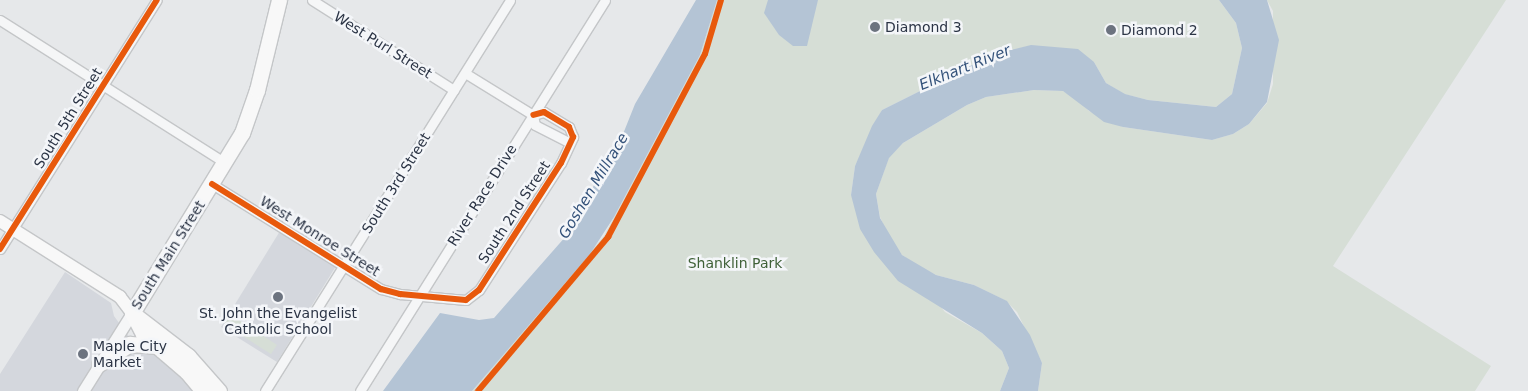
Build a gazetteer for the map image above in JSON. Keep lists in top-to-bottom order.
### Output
{
  "streets": {
    "main road": ["South Main Street"],
    "street": [
      "West Purl Street",
      "South 5th Street",
      "South 3rd Street",
      "River Race Drive",
      "South 2nd Street",
      "West Monroe Street"
    ]
  },
  "crossings": [
    ["West Purl Street", "South 3rd Street"],
    ["South 3rd Street", "West Monroe Street"],
    ["River Race Drive", "South 2nd Street"],
    ["River Race Drive", "West Monroe Street"],
    ["South 2nd Street", "West Monroe Street"],
    ["West Monroe Street", "South Main Street"]
  ],
  "water": ["Elkhart River", "Goshen Millrace"],
  "parks": ["Shanklin Park"],
  "places": [
    "Diamond 3",
    "Diamond 2",
    "St. John the Evangelist Catholic School",
    "Maple City Market"
  ]
}
